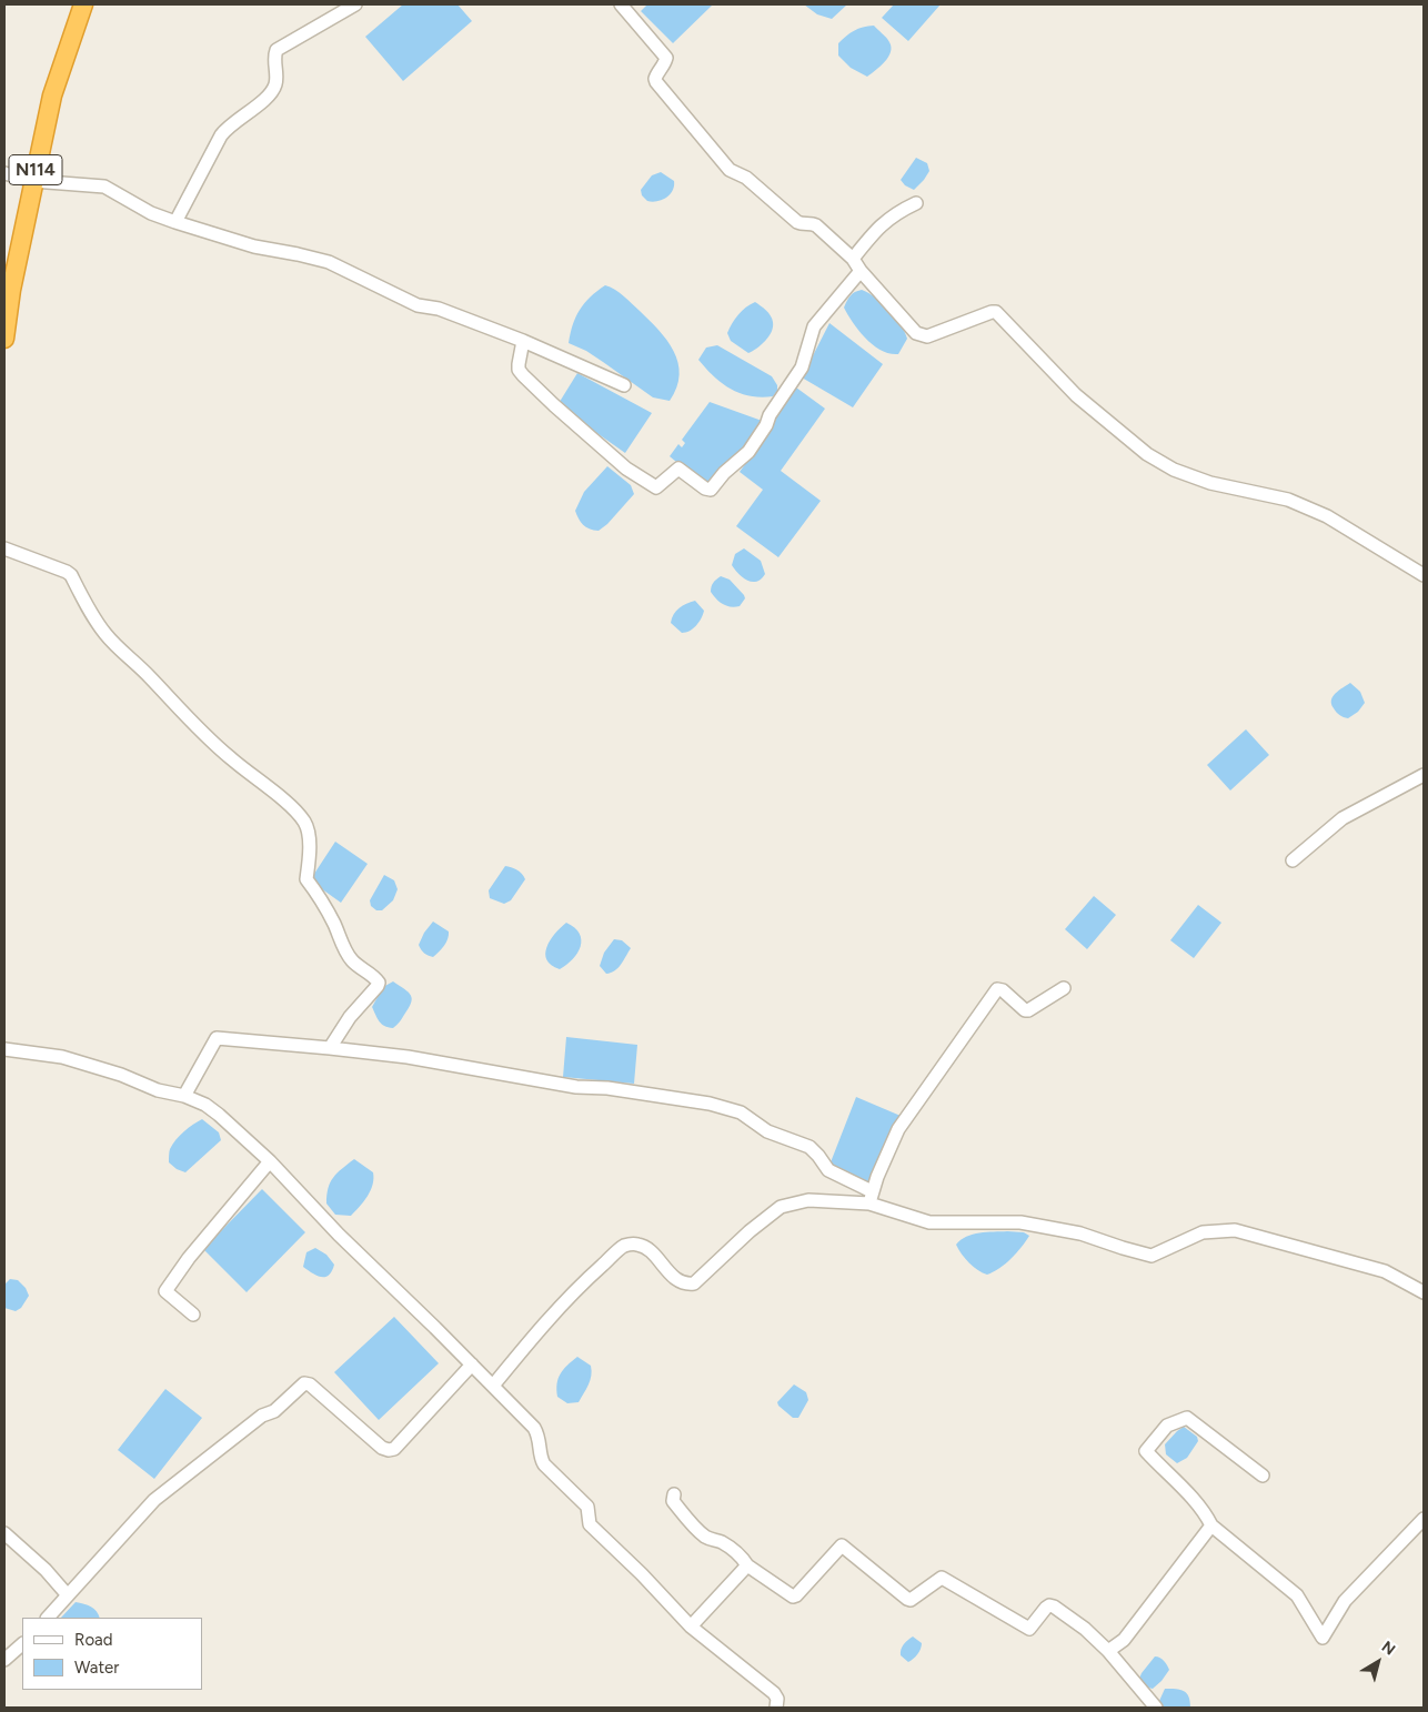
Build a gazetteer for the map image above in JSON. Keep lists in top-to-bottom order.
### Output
{
  "streets": {
    "highway": ["N114"]
  },
  "legend": ["Road", "Water"],
  "north": "top right"
}
